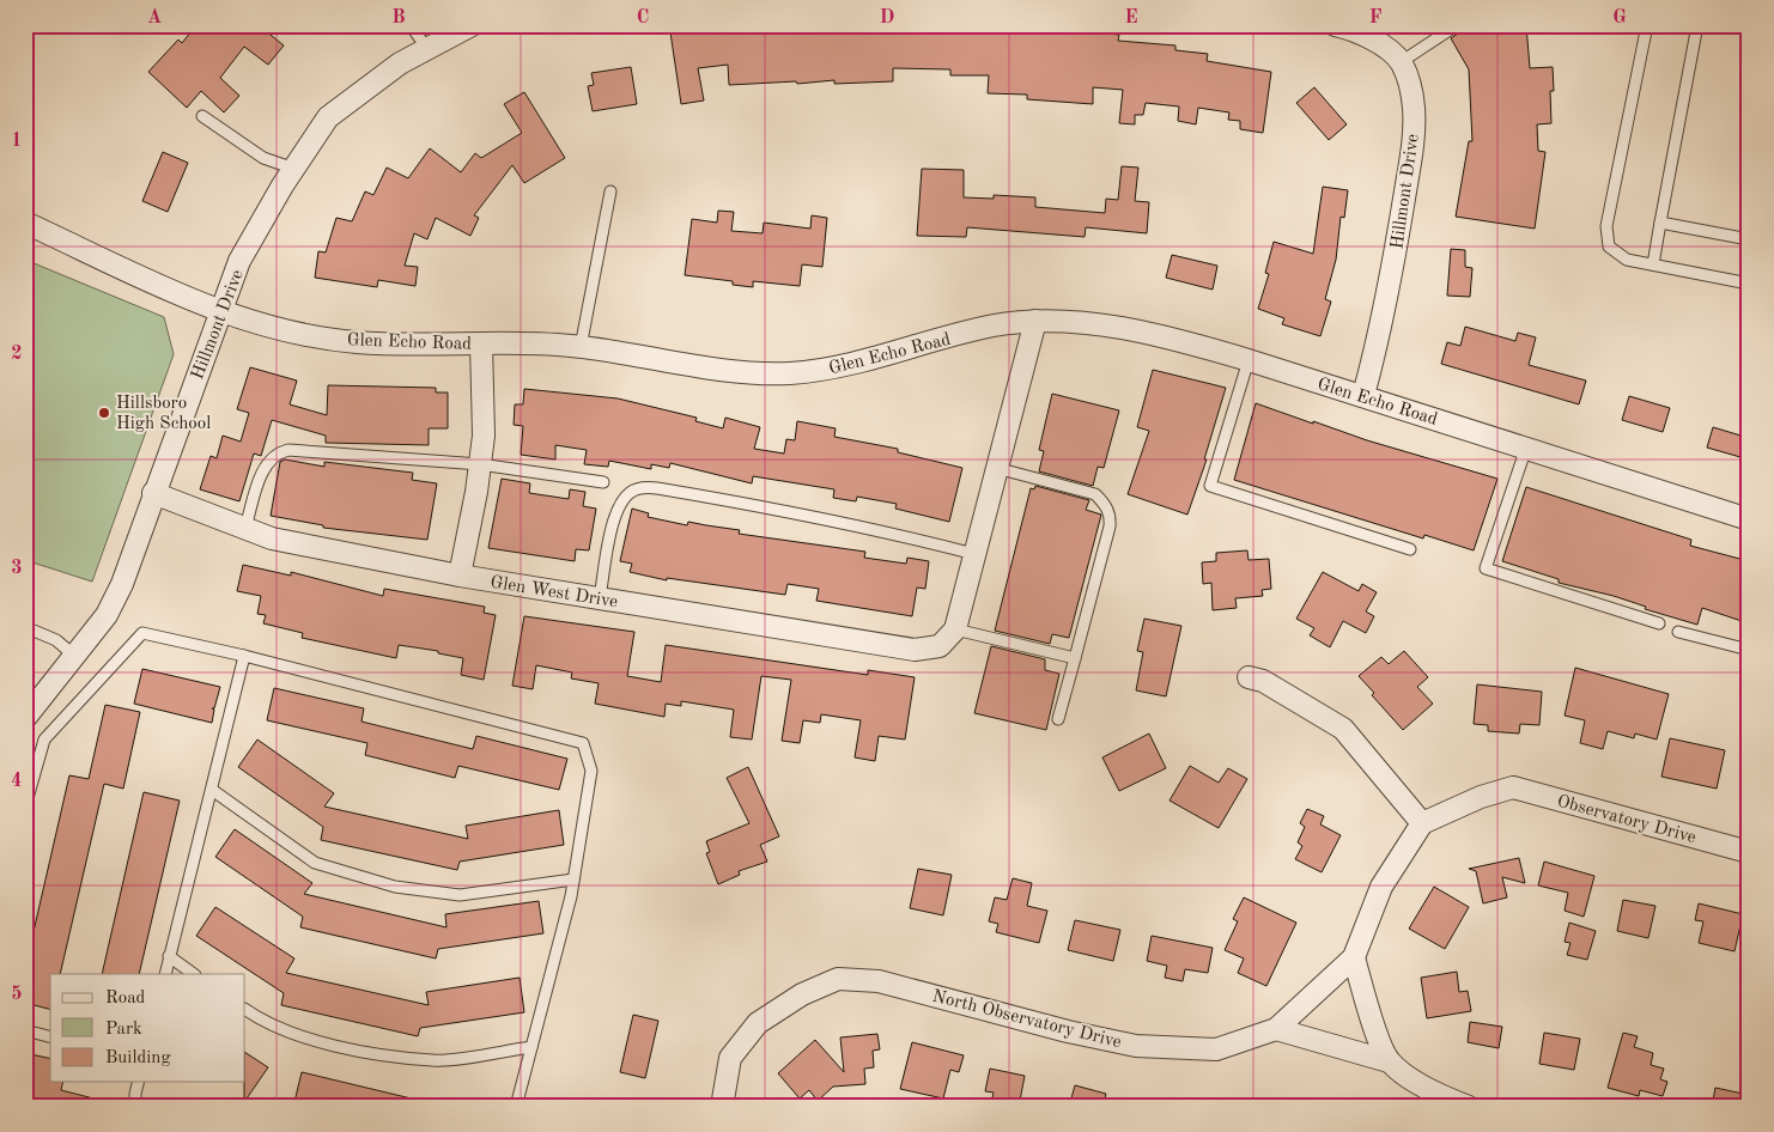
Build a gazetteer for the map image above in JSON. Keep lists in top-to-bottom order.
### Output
{
  "streets": {
    "street": [
      "Hillmont Drive",
      "Glen Echo Road",
      "Glen West Drive",
      "Observatory Drive",
      "North Observatory Drive"
    ]
  },
  "crossings": [
    ["Hillmont Drive", "Glen Echo Road"],
    ["Hillmont Drive", "Glen West Drive"],
    ["Observatory Drive", "North Observatory Drive"]
  ],
  "places": ["Hillsboro High School"],
  "legend": ["Road", "Park", "Building"],
  "grid": {
    "columns": [
      "A",
      "B",
      "C",
      "D",
      "E",
      "F",
      "G"
    ],
    "rows": [
      "1",
      "2",
      "3",
      "4",
      "5"
    ]
  }
}
